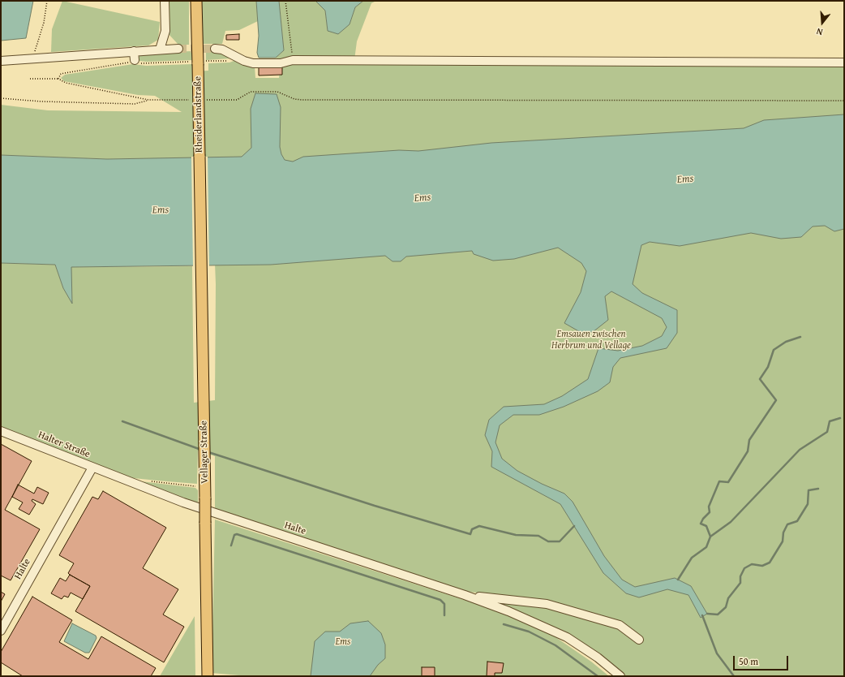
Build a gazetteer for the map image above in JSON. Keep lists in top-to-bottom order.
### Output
{
  "streets": {
    "main road": ["Rheiderlandstraße", "Vellager Straße"],
    "street": ["Halter Straße", "Halte"]
  },
  "crossings": [
    ["Rheiderlandstraße", "Vellager Straße"],
    ["Halter Straße", "Halte"]
  ],
  "water": ["Ems"],
  "parks": ["Emsauen zwischen Herbrum und Vellage", "Ems"],
  "scale_bar": "50 m",
  "north": "bottom"
}
